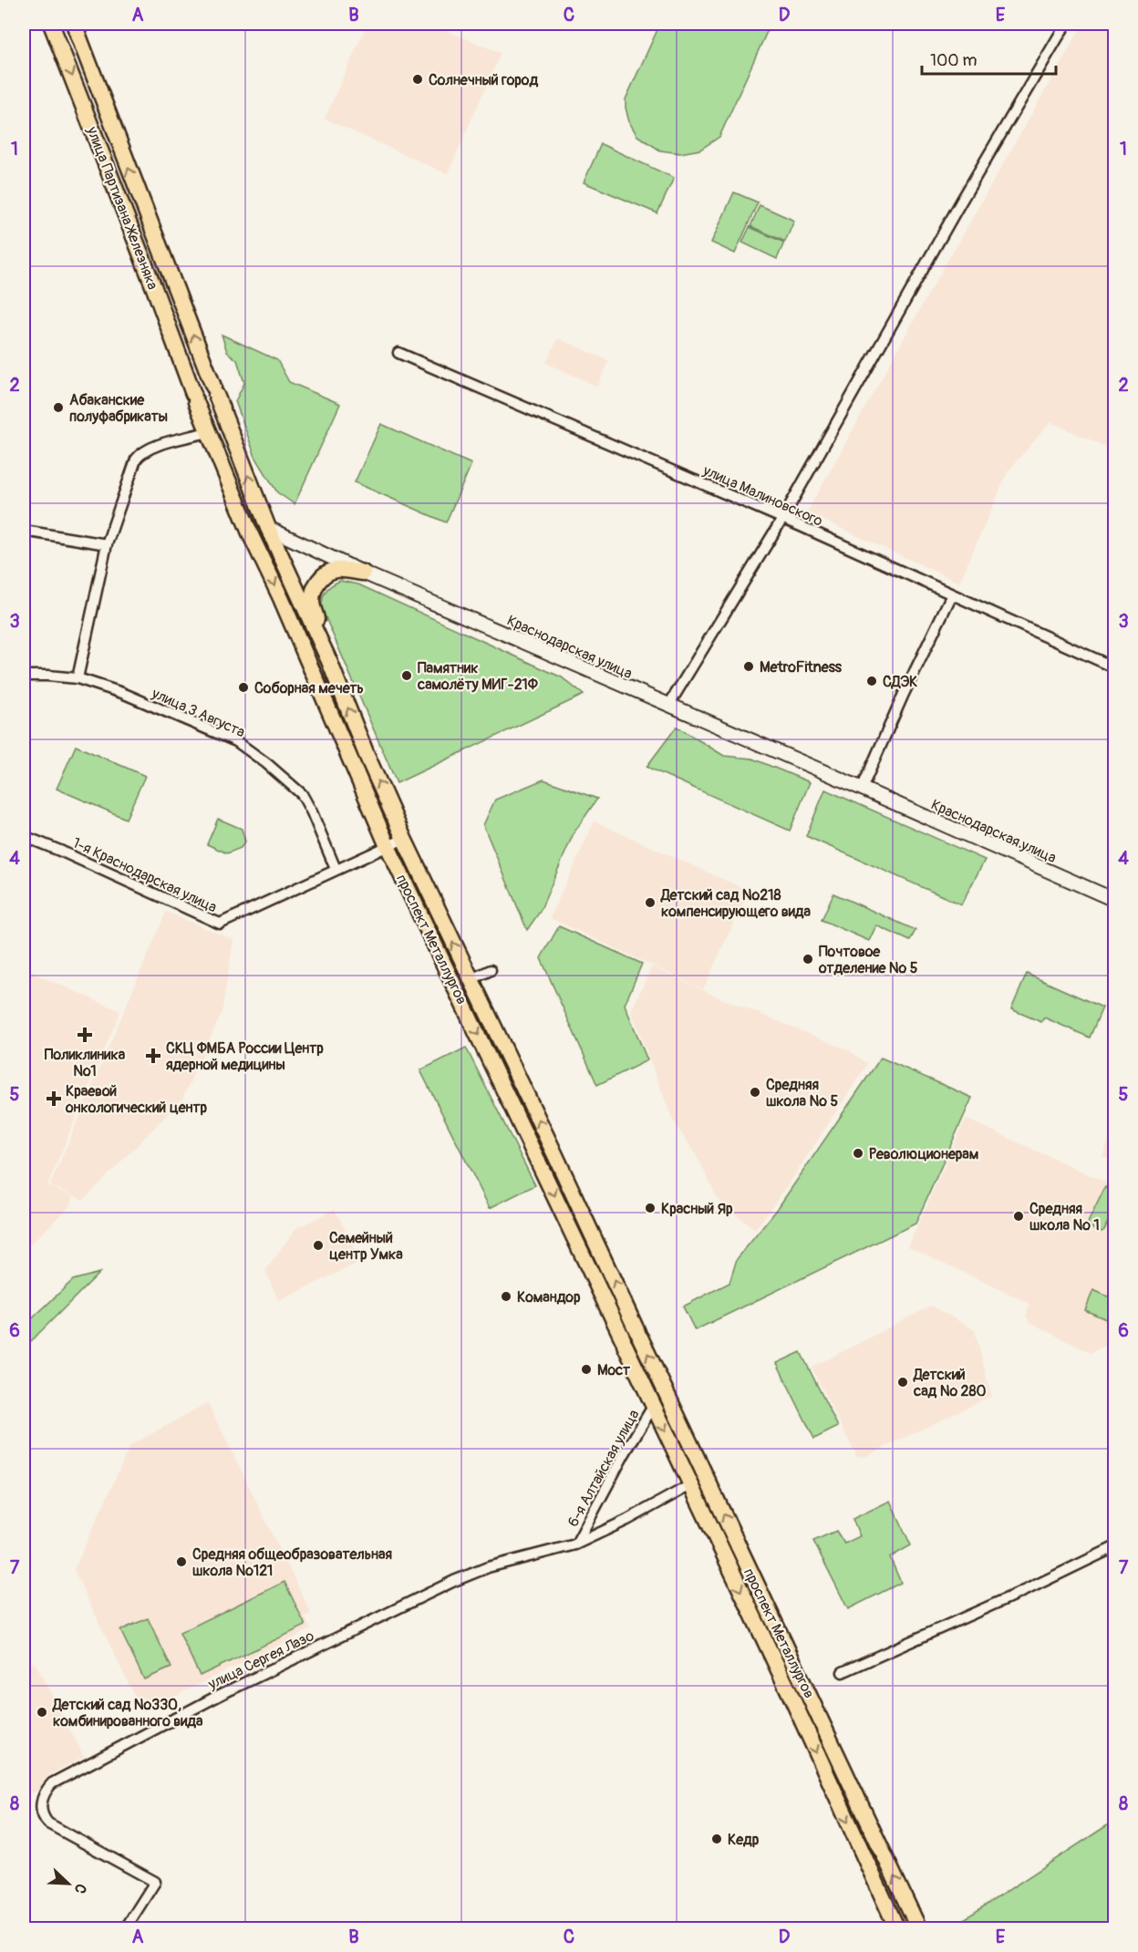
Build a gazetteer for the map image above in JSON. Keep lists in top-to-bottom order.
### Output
{
  "streets": {
    "main road": ["улица Партизана Железняка", "Краснодарская улица", "проспект Металлургов"],
    "street": [
      "улица Малиновского",
      "улица 3 Августа",
      "1-я Краснодарская улица",
      "6-я Алтайская улица",
      "улица Сергея Лазо"
    ]
  },
  "crossings": [
    ["улица Партизана Железняка", "Краснодарская улица"],
    ["улица Партизана Железняка", "проспект Металлургов"],
    ["Краснодарская улица", "проспект Металлургов"],
    ["улица 3 Августа", "1-я Краснодарская улица"],
    ["1-я Краснодарская улица", "проспект Металлургов"],
    ["проспект Металлургов", "6-я Алтайская улица"],
    ["проспект Металлургов", "улица Сергея Лазо"],
    ["6-я Алтайская улица", "улица Сергея Лазо"]
  ],
  "places": {
    "other": [
      "Солнечный город",
      "Абаканские полуфабрикаты",
      "MetroFitness",
      "Памятник самолёту МИГ-21Ф",
      "СДЭК",
      "Соборная мечеть",
      "Детский сад №218 компенсирующего вида",
      "Почтовое отделение № 5",
      "Средняя школа № 5",
      "Революционерам",
      "Красный Яр",
      "Средняя школа № 1",
      "Семейный центр Умка",
      "Командор",
      "Мост",
      "Детский сад № 280",
      "Средняя общеобразовательная школа №121",
      "Детский сад №330, комбинированного вида",
      "Кедр"
    ],
    "health": ["Поликлиника №1", "СКЦ ФМБА России Центр ядерной медицины", "Краевой онкологический центр"]
  },
  "scale_bar": "100 m",
  "north": "bottom right",
  "grid": {
    "columns": [
      "A",
      "B",
      "C",
      "D",
      "E"
    ],
    "rows": [
      "1",
      "2",
      "3",
      "4",
      "5",
      "6",
      "7",
      "8"
    ]
  }
}
